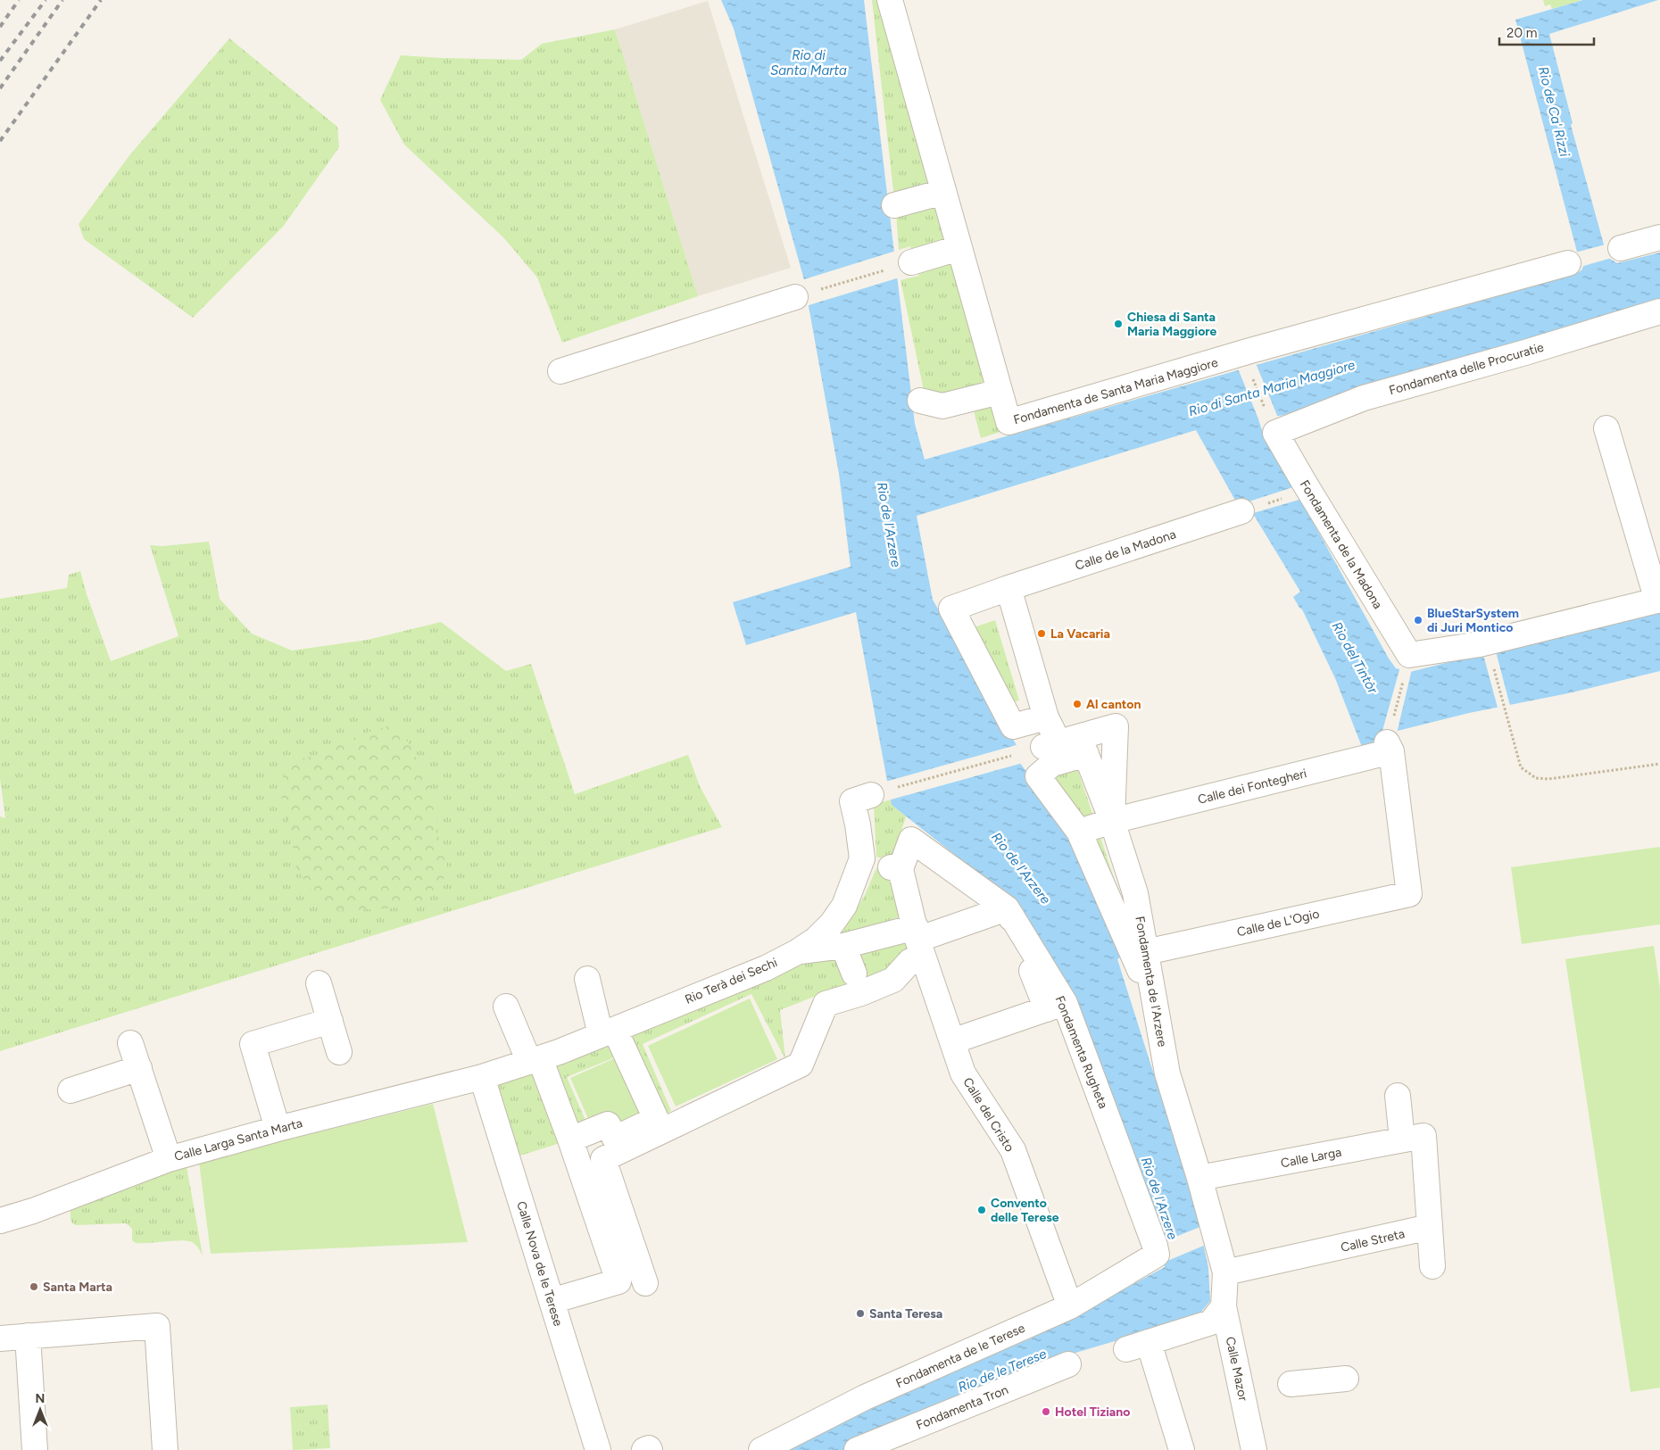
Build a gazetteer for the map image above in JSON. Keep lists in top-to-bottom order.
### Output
{
  "streets": {
    "street": [
      "Fondamenta delle Procuratie",
      "Fondamenta de Santa Maria Maggiore",
      "Fondamenta de la Madona",
      "Calle de la Madona",
      "Calle dei Fontegheri",
      "Calle de L'Ogio",
      "Rio Terà dei Sechi",
      "Fondamenta de l'Arzere",
      "Fondamenta Rugheta",
      "Calle del Cristo",
      "Calle Larga Santa Marta",
      "Calle Larga",
      "Calle Streta",
      "Calle Nova de le Terese",
      "Fondamenta de le Terese",
      "Calle Mazor",
      "Fondamenta Tron"
    ]
  },
  "crossings": [
    ["Fondamenta delle Procuratie", "Fondamenta de la Madona"],
    ["Calle dei Fontegheri", "Calle de L'Ogio"],
    ["Calle dei Fontegheri", "Fondamenta de l'Arzere"],
    ["Calle de L'Ogio", "Fondamenta de l'Arzere"],
    ["Rio Terà dei Sechi", "Fondamenta Rugheta"],
    ["Rio Terà dei Sechi", "Calle del Cristo"],
    ["Rio Terà dei Sechi", "Calle Larga Santa Marta"],
    ["Rio Terà dei Sechi", "Calle Nova de le Terese"],
    ["Fondamenta de l'Arzere", "Calle Larga"],
    ["Fondamenta de l'Arzere", "Calle Streta"],
    ["Fondamenta de l'Arzere", "Calle Mazor"],
    ["Fondamenta Rugheta", "Calle del Cristo"],
    ["Fondamenta Rugheta", "Fondamenta de le Terese"],
    ["Calle del Cristo", "Fondamenta de le Terese"],
    ["Calle Larga Santa Marta", "Calle Nova de le Terese"]
  ],
  "water": [
    "Rio di Santa Marta",
    "Rio de Ca' Rizzi",
    "Rio di Santa Maria Maggiore",
    "Rio de l'Arzere",
    "Rio del Tintòr",
    "Rio de le Terese"
  ],
  "places": [
    "Chiesa di Santa Maria Maggiore",
    "BlueStarSystem di Juri Montico",
    "La Vacaria",
    "Al canton",
    "Convento delle Terese",
    "Santa Marta",
    "Santa Teresa",
    "Hotel Tiziano"
  ],
  "scale_bar": "20 m",
  "north": "top"
}
